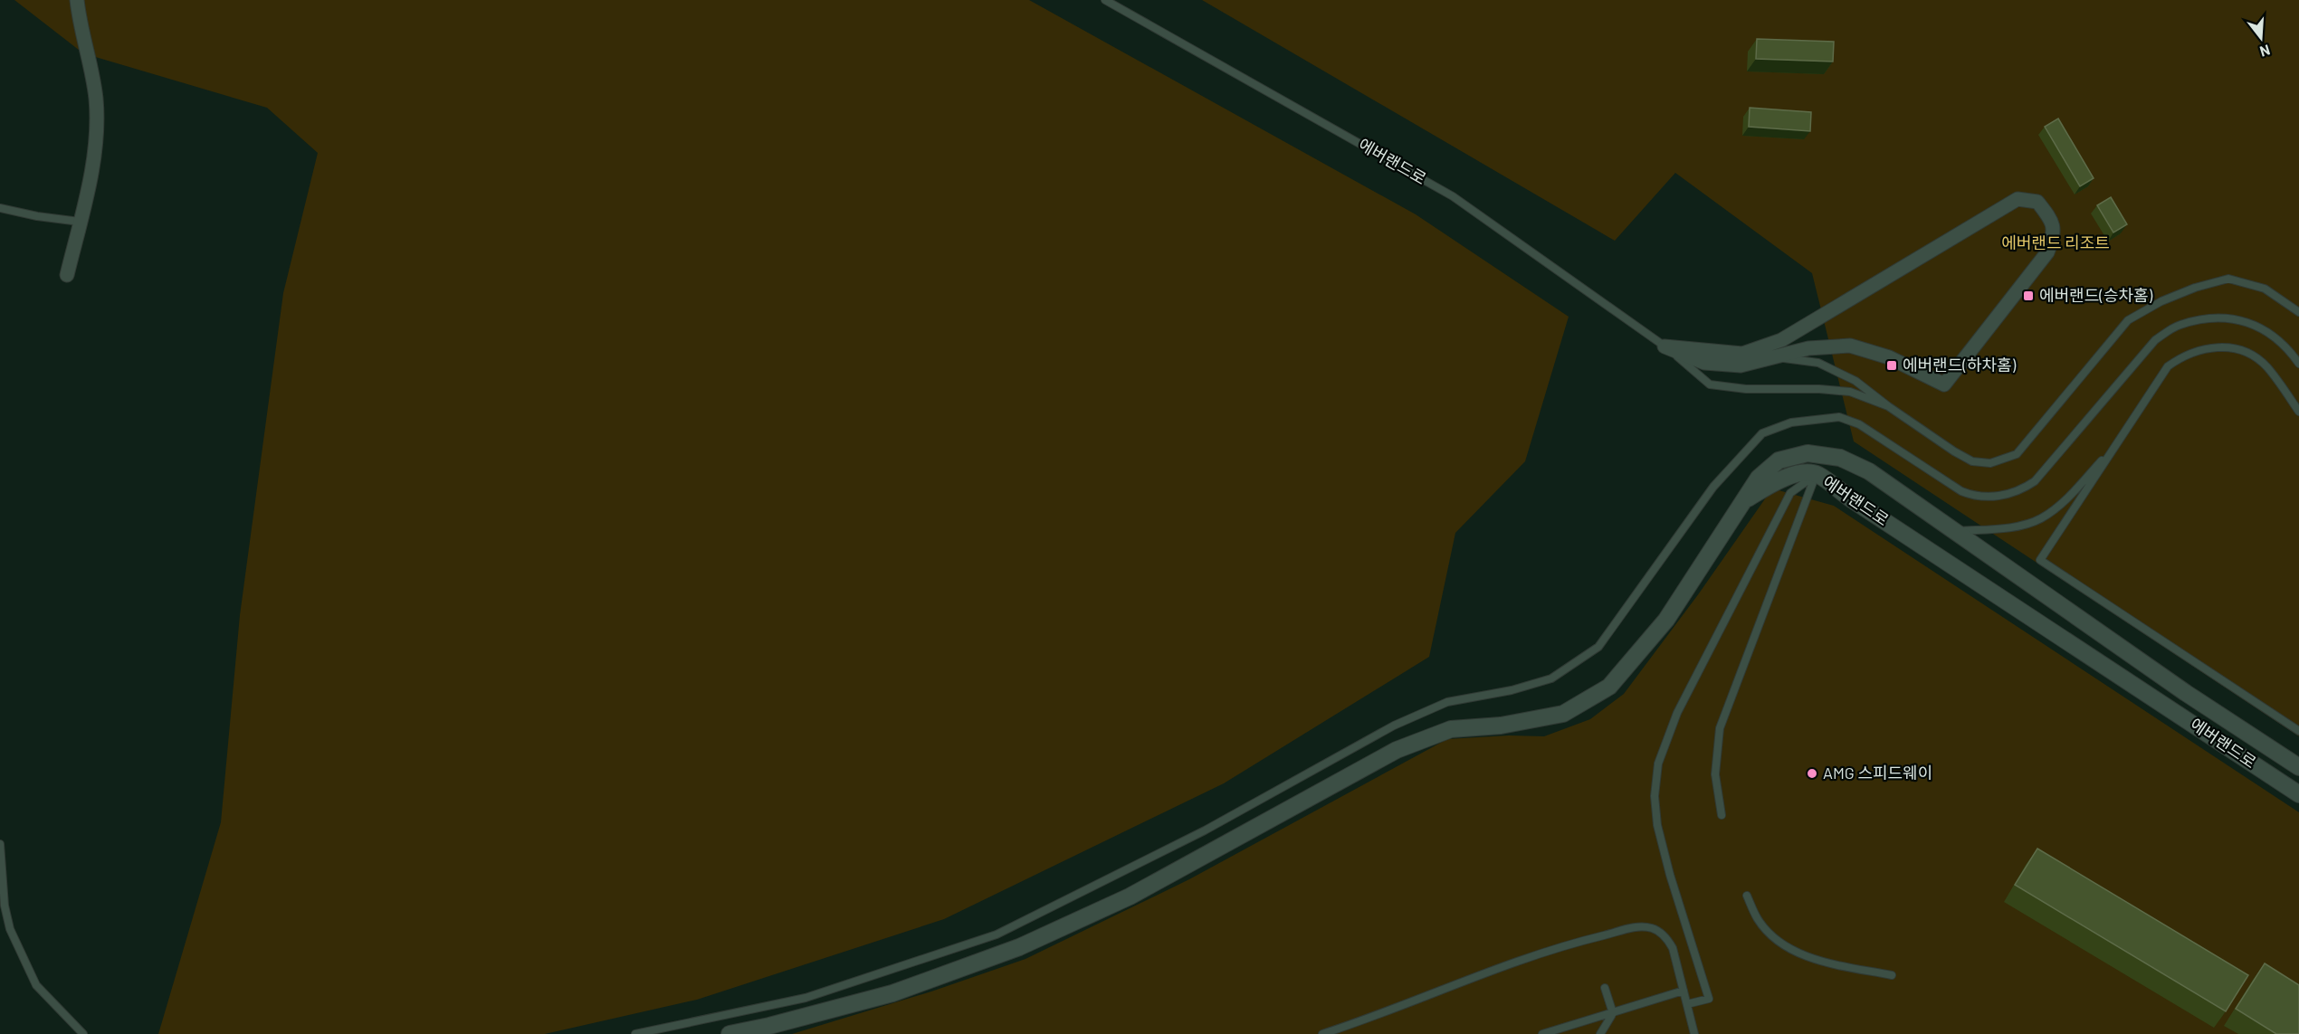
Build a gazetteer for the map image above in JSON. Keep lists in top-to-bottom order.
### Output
{
  "streets": {
    "street": ["에버랜드로"]
  },
  "parks": ["에버랜드 리조트"],
  "places": {
    "transit": ["에버랜드(승차홈)", "에버랜드(하차홈)"],
    "other": ["AMG 스피드웨이"]
  },
  "north": "bottom"
}
